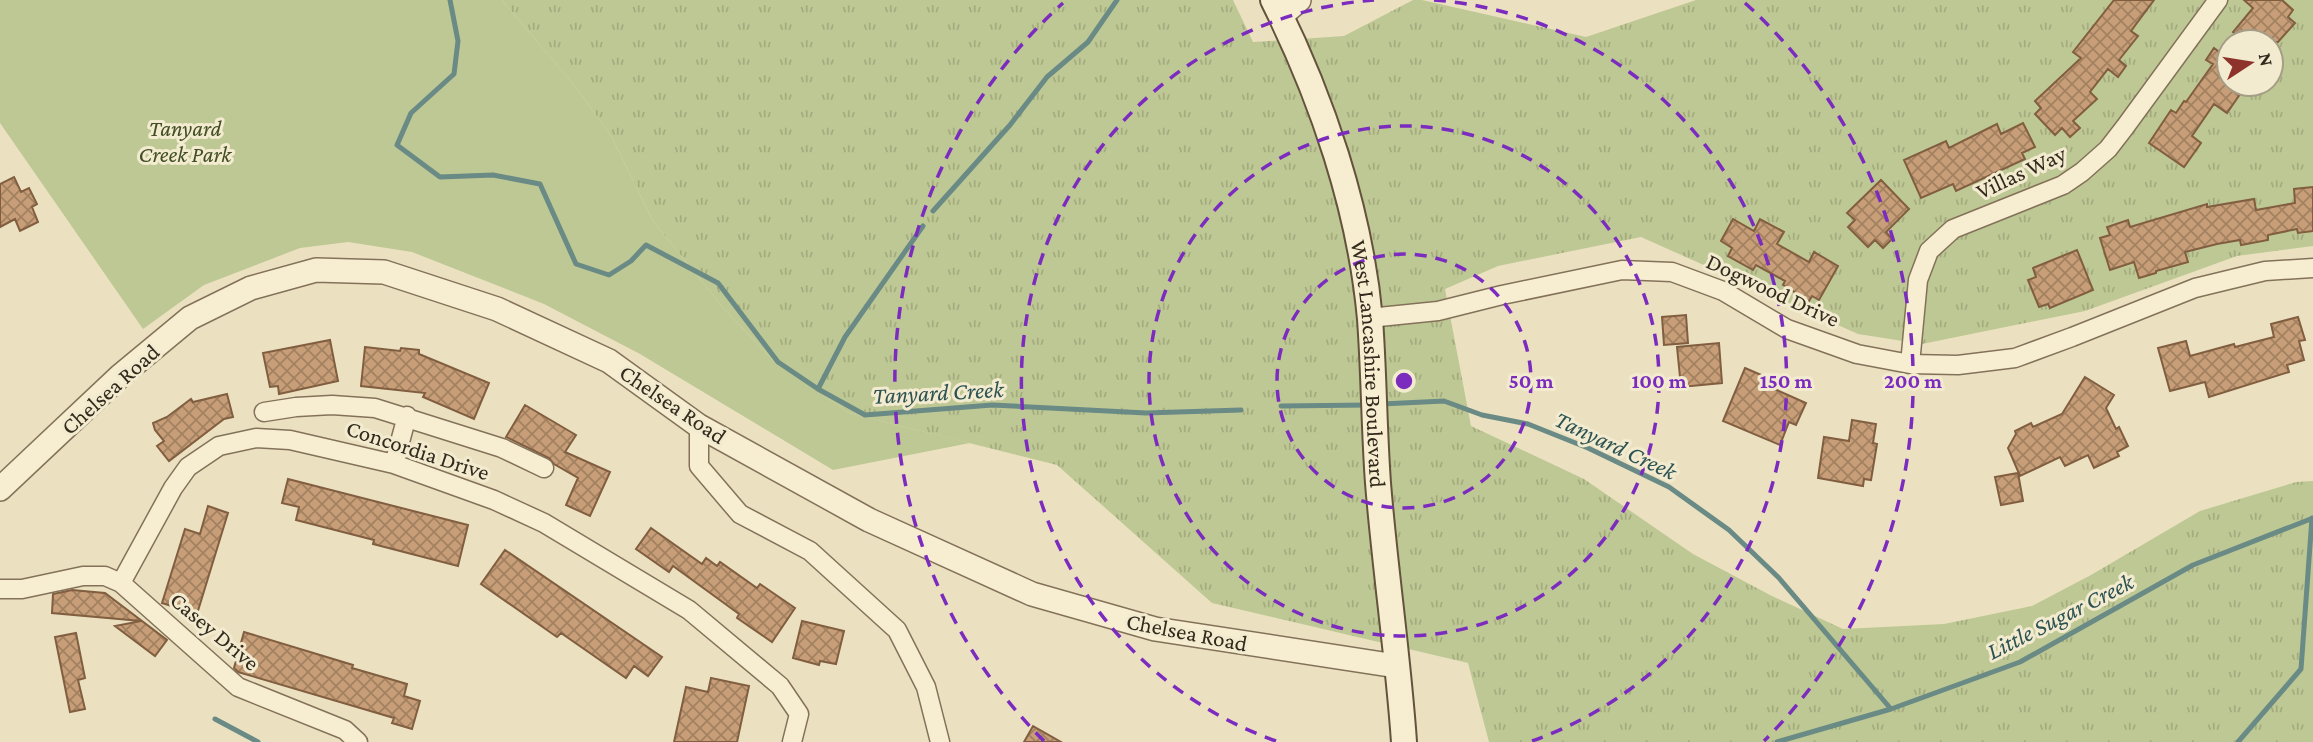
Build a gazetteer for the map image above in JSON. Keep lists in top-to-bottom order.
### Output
{
  "streets": {
    "main road": ["West Lancashire Boulevard"],
    "street": [
      "Villas Way",
      "Dogwood Drive",
      "Chelsea Road",
      "Concordia Drive",
      "Casey Drive"
    ]
  },
  "crossings": [
    ["Villas Way", "Dogwood Drive"],
    ["Dogwood Drive", "West Lancashire Boulevard"],
    ["West Lancashire Boulevard", "Chelsea Road"],
    ["Concordia Drive", "Casey Drive"]
  ],
  "water": ["Tanyard Creek", "Little Sugar Creek"],
  "parks": ["Tanyard Creek Park"],
  "north": "right",
  "rings": [
    "50 m",
    "100 m",
    "150 m",
    "200 m"
  ]
}
